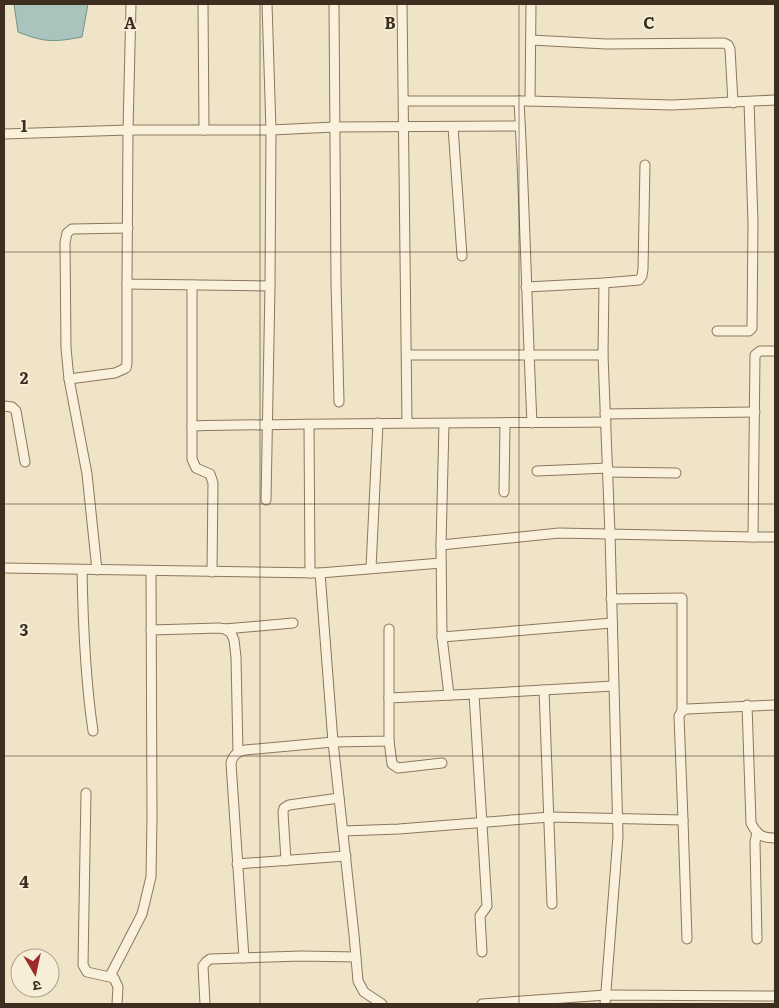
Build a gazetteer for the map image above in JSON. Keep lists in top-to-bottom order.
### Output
{
  "north": "bottom",
  "grid": {
    "columns": ["A", "B", "C"],
    "rows": [
      "1",
      "2",
      "3",
      "4"
    ]
  }
}
